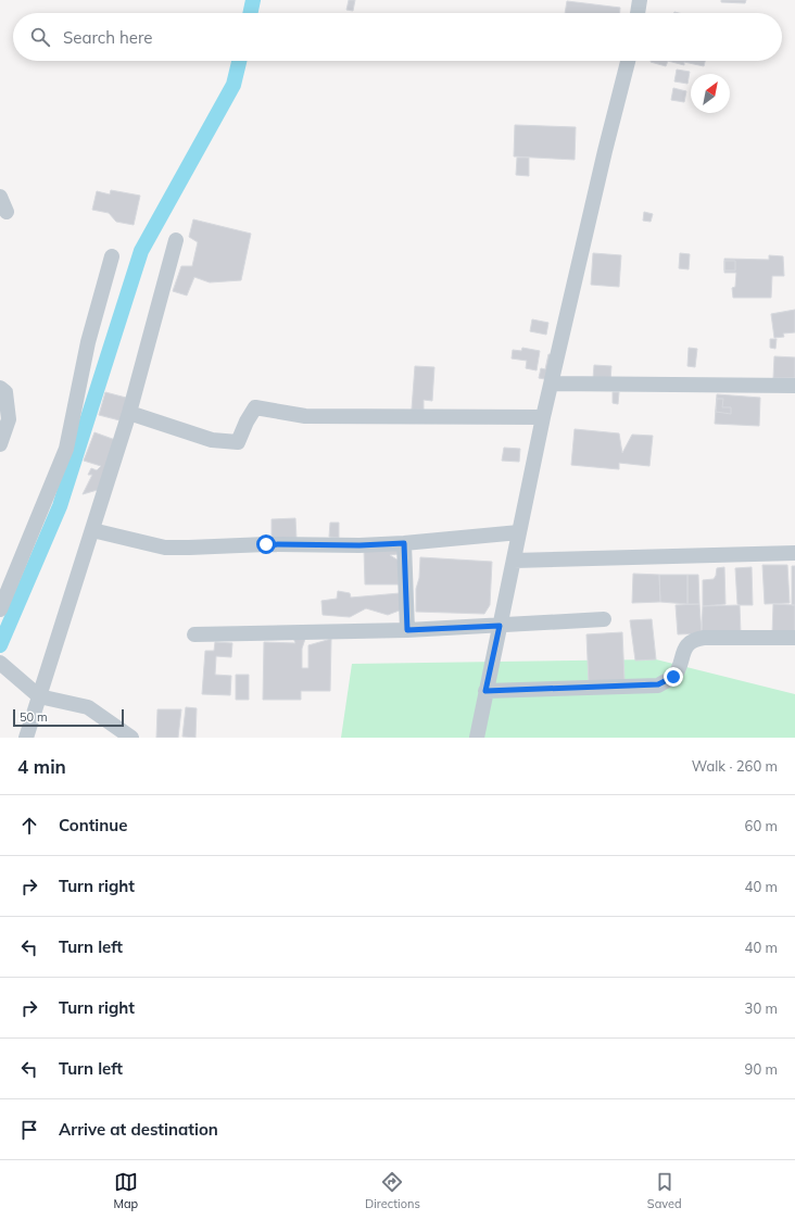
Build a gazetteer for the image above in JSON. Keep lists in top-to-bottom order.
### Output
{
  "scale_bar": "50 m",
  "north": "top right",
  "page": {
    "search": "Search here",
    "scale": "50 m",
    "heading": ["4 min", "Walk · 260 m"],
    "list": [
      ["Continue", "60 m"],
      ["Turn right", "40 m"],
      ["Turn left", "40 m"],
      ["Turn right", "30 m"],
      ["Turn left", "90 m"],
      "Arrive at destination"
    ],
    "nav": ["Map", "Directions", "Saved"]
  }
}
